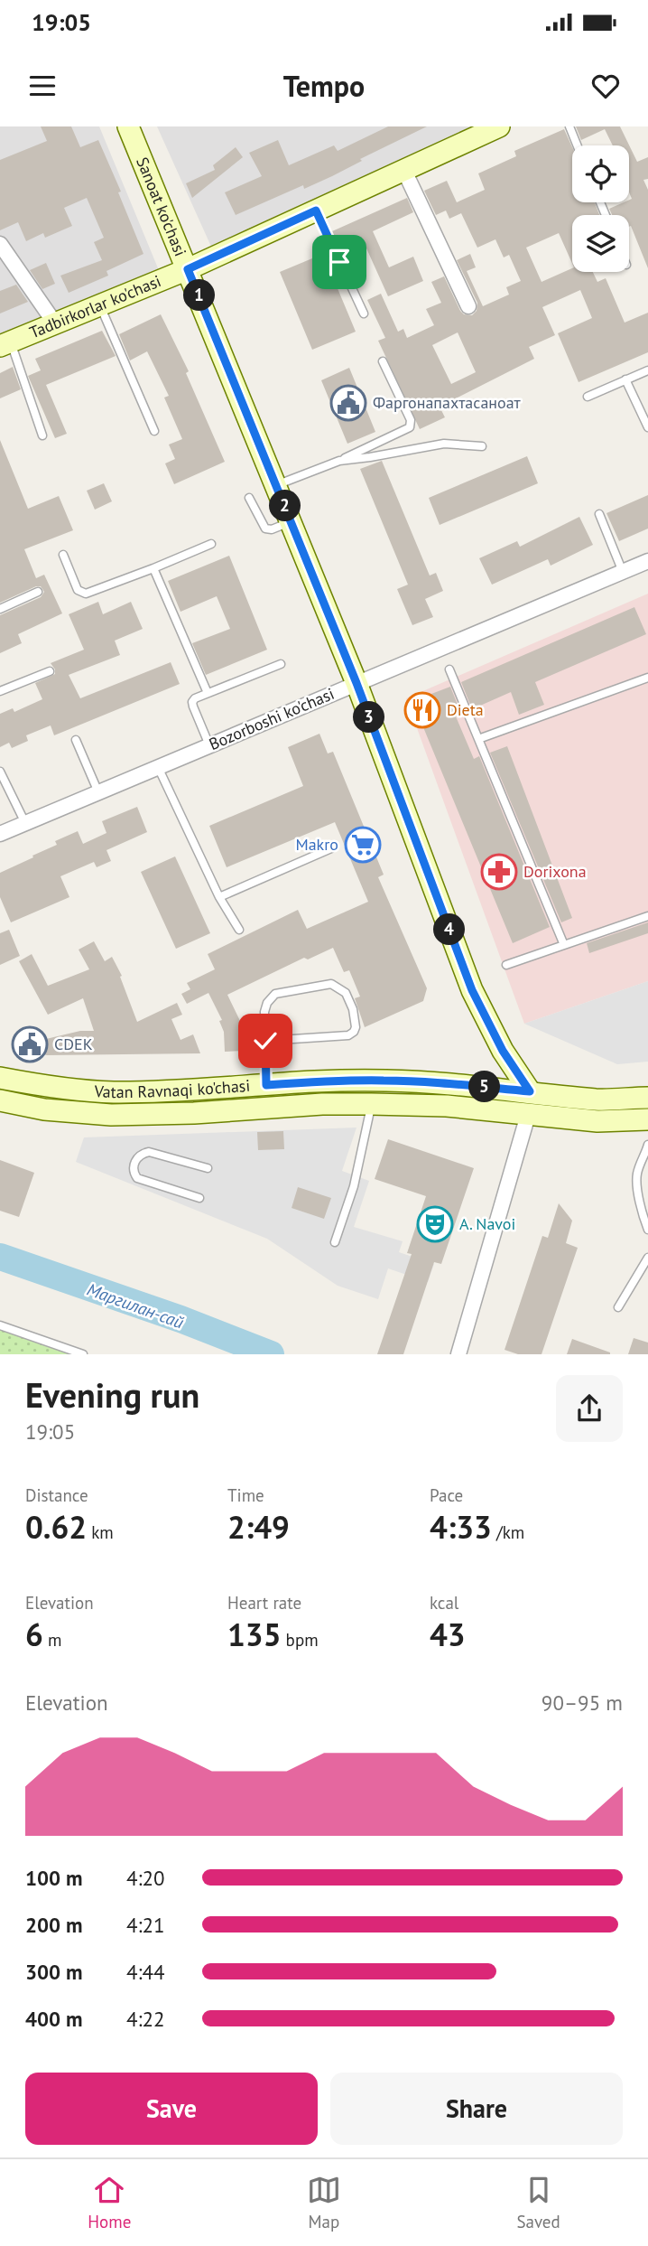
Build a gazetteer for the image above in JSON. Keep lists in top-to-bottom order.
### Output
{
  "streets": {
    "main road": ["Sanoat ko'chasi", "Tadbirkorlar ko'chasi", "Vatan Ravnaqi ko'chasi"],
    "street": ["Bozorboshi ko'chasi"]
  },
  "crossings": [
    ["Sanoat ko'chasi", "Tadbirkorlar ko'chasi"],
    ["Sanoat ko'chasi", "Bozorboshi ko'chasi"],
    ["Sanoat ko'chasi", "Vatan Ravnaqi ko'chasi"]
  ],
  "water": ["Маргилан-сай"],
  "places": {
    "public building": ["Фаргонапахтасаноат", "CDEK"],
    "restaurant": ["Dieta"],
    "supermarket": ["Makro"],
    "pharmacy": ["Dorixona"],
    "theatre": ["A. Navoi"]
  },
  "page": {
    "status": "19:05",
    "header": "Tempo",
    "pins": [
      "1",
      "2",
      "3",
      "4",
      "5"
    ],
    "heading": ["Evening run", "19:05"],
    "stats": [
      ["Distance", "0.62 km"],
      ["Time", "2:49"],
      ["Pace", "4:33 /km"],
      ["Elevation", "6 m"],
      ["Heart rate", "135 bpm"],
      ["kcal", "43"]
    ],
    "chart": ["Elevation", "90–95 m"],
    "list": [
      {
        "name": "100 m",
        "note": "4:20"
      },
      {
        "name": "200 m",
        "note": "4:21"
      },
      {
        "name": "300 m",
        "note": "4:44"
      },
      {
        "name": "400 m",
        "note": "4:22"
      }
    ],
    "buttons": ["Save", "Share"],
    "tabs": ["Home", "Map", "Saved"]
  }
}
